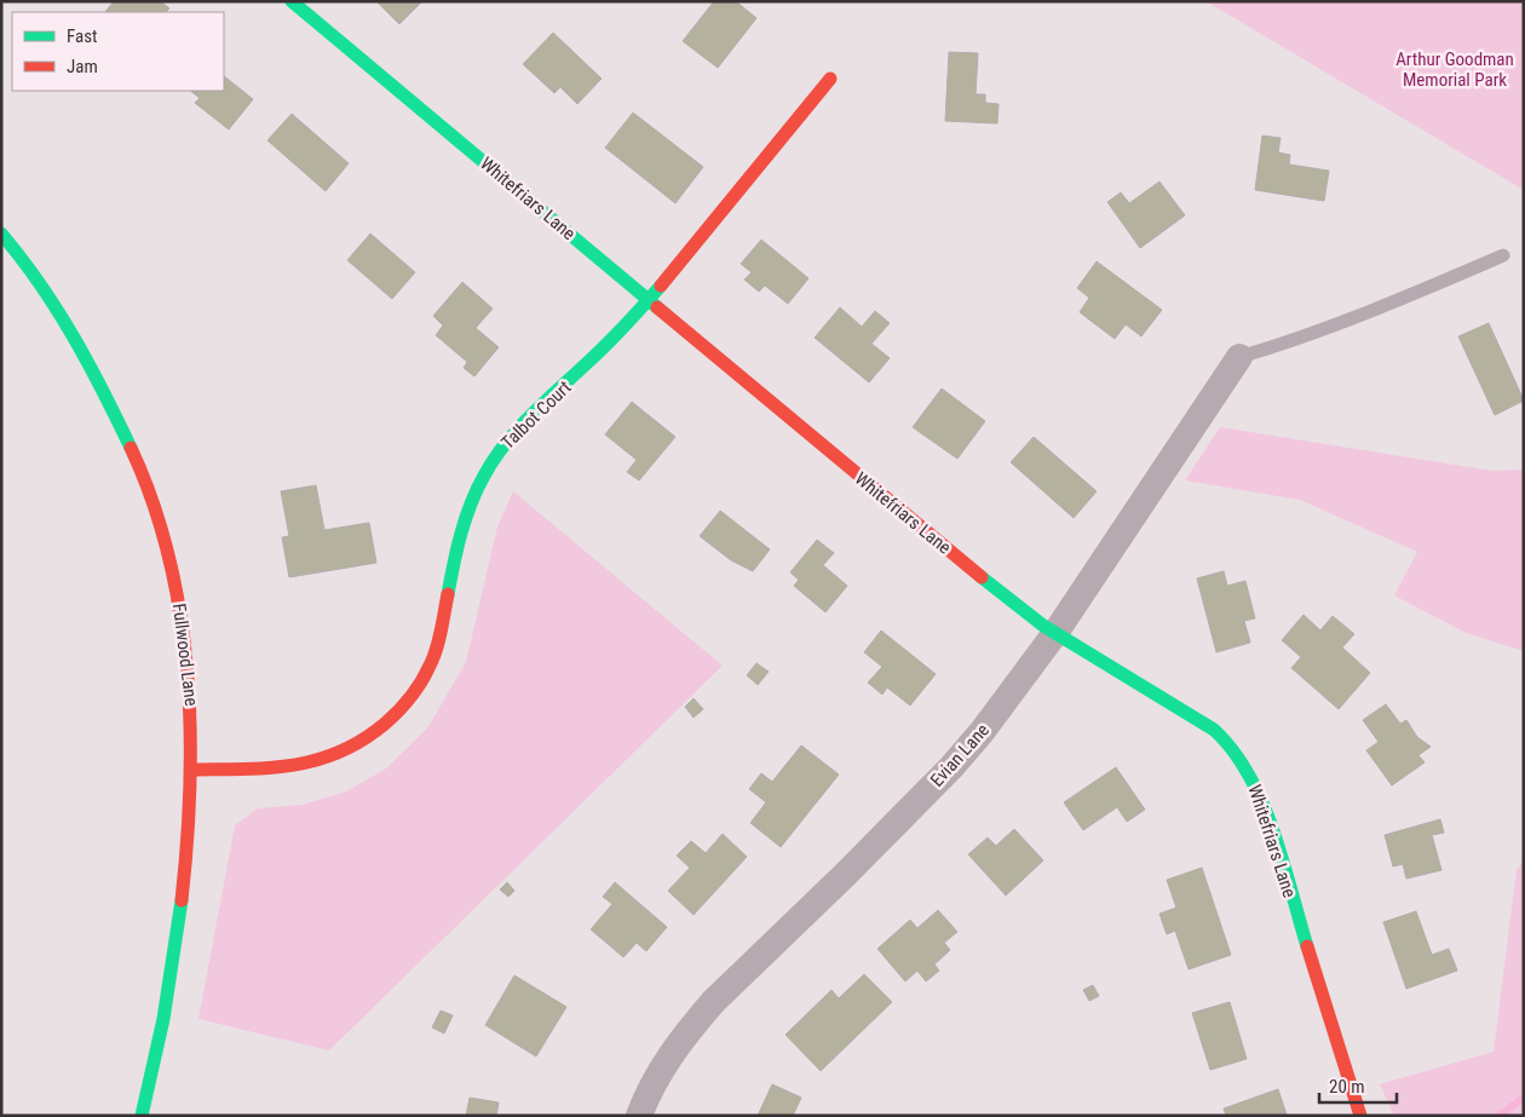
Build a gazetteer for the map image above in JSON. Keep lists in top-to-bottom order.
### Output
{
  "streets": {
    "street": [
      "Whitefriars Lane",
      "Talbot Court",
      "Fullwood Lane",
      "Evian Lane"
    ]
  },
  "crossings": [
    ["Whitefriars Lane", "Talbot Court"],
    ["Whitefriars Lane", "Evian Lane"],
    ["Talbot Court", "Fullwood Lane"]
  ],
  "parks": ["Arthur Goodman Memorial Park"],
  "legend": ["Fast", "Jam"],
  "scale_bar": "20 m"
}
